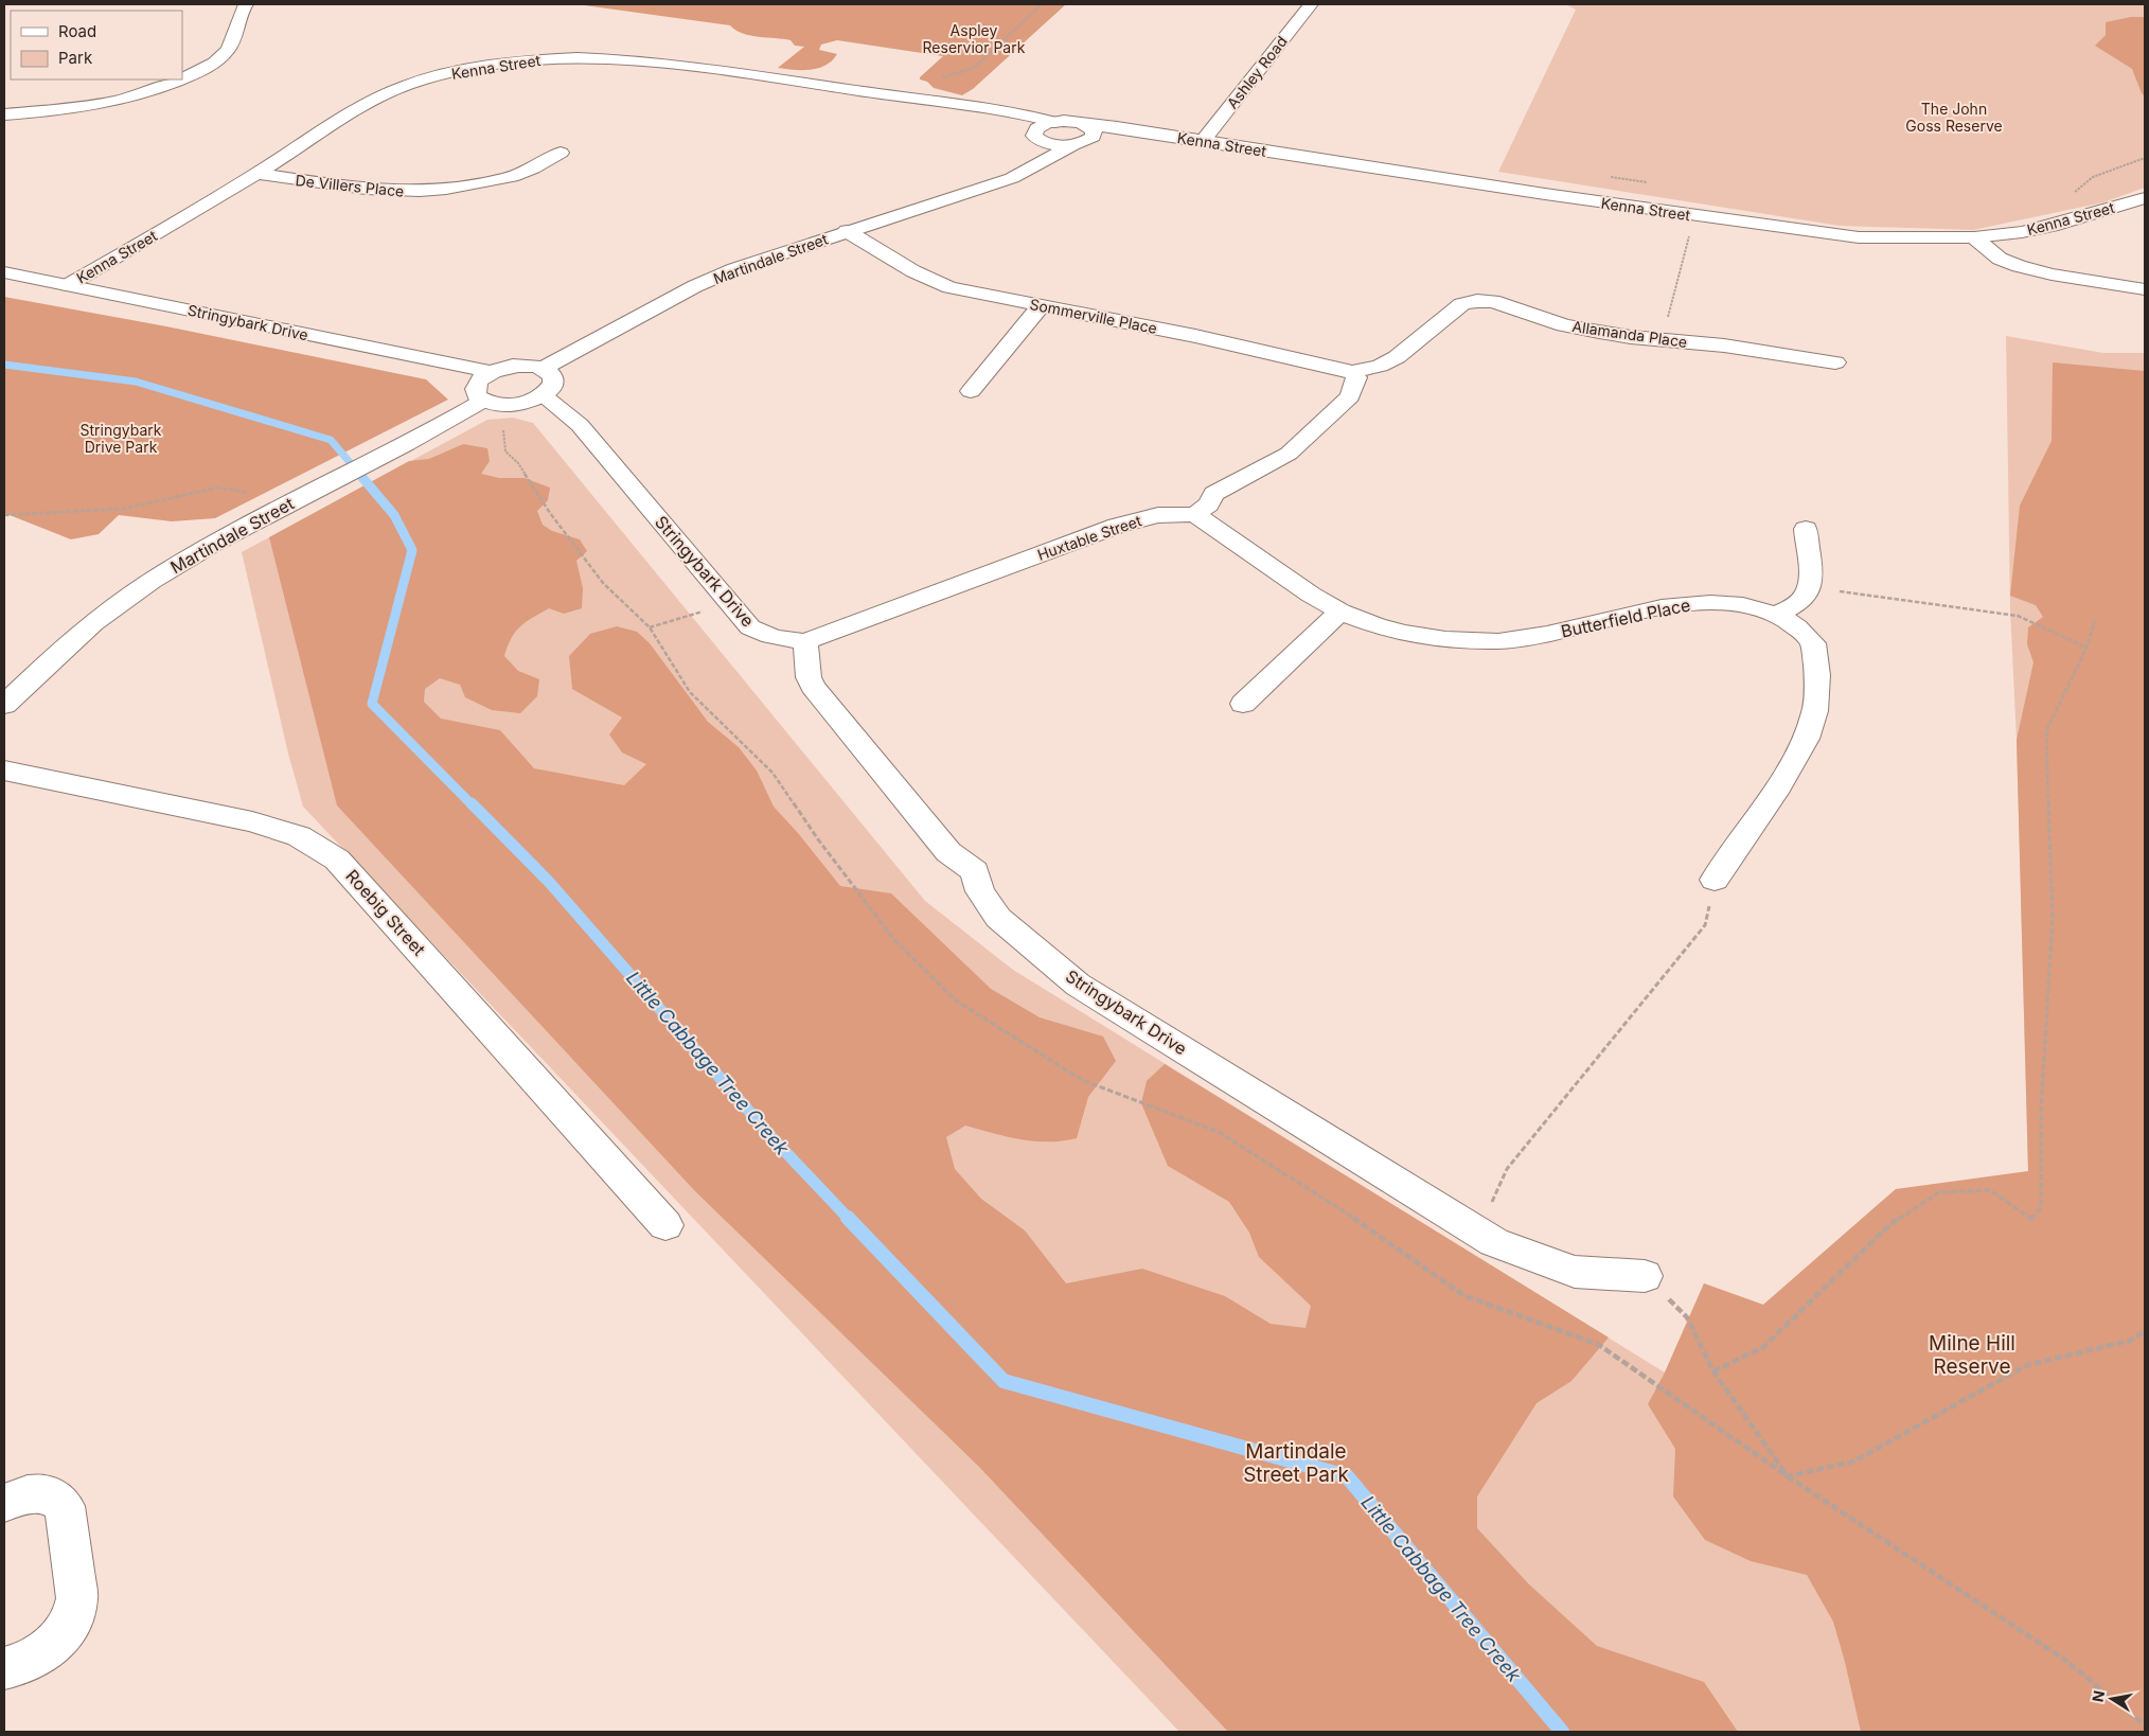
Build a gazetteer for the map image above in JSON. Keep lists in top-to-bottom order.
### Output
{
  "streets": {
    "street": [
      "Kenna Street",
      "Ashley Road",
      "De Villers Place",
      "Martindale Street",
      "Sommerville Place",
      "Stringybark Drive",
      "Allamanda Place",
      "Huxtable Street",
      "Butterfield Place",
      "Roebig Street"
    ]
  },
  "crossings": [
    ["Kenna Street", "Ashley Road"],
    ["Kenna Street", "De Villers Place"],
    ["Kenna Street", "Martindale Street"],
    ["Kenna Street", "Stringybark Drive"],
    ["Martindale Street", "Sommerville Place"],
    ["Martindale Street", "Stringybark Drive"],
    ["Sommerville Place", "Allamanda Place"],
    ["Stringybark Drive", "Huxtable Street"],
    ["Huxtable Street", "Butterfield Place"]
  ],
  "water": ["Little Cabbage Tree Creek"],
  "parks": [
    "Aspley Reservior Park",
    "The John Goss Reserve",
    "Stringybark Drive Park",
    "Milne Hill Reserve",
    "Martindale Street Park"
  ],
  "legend": ["Road", "Park"],
  "north": "left"
}
